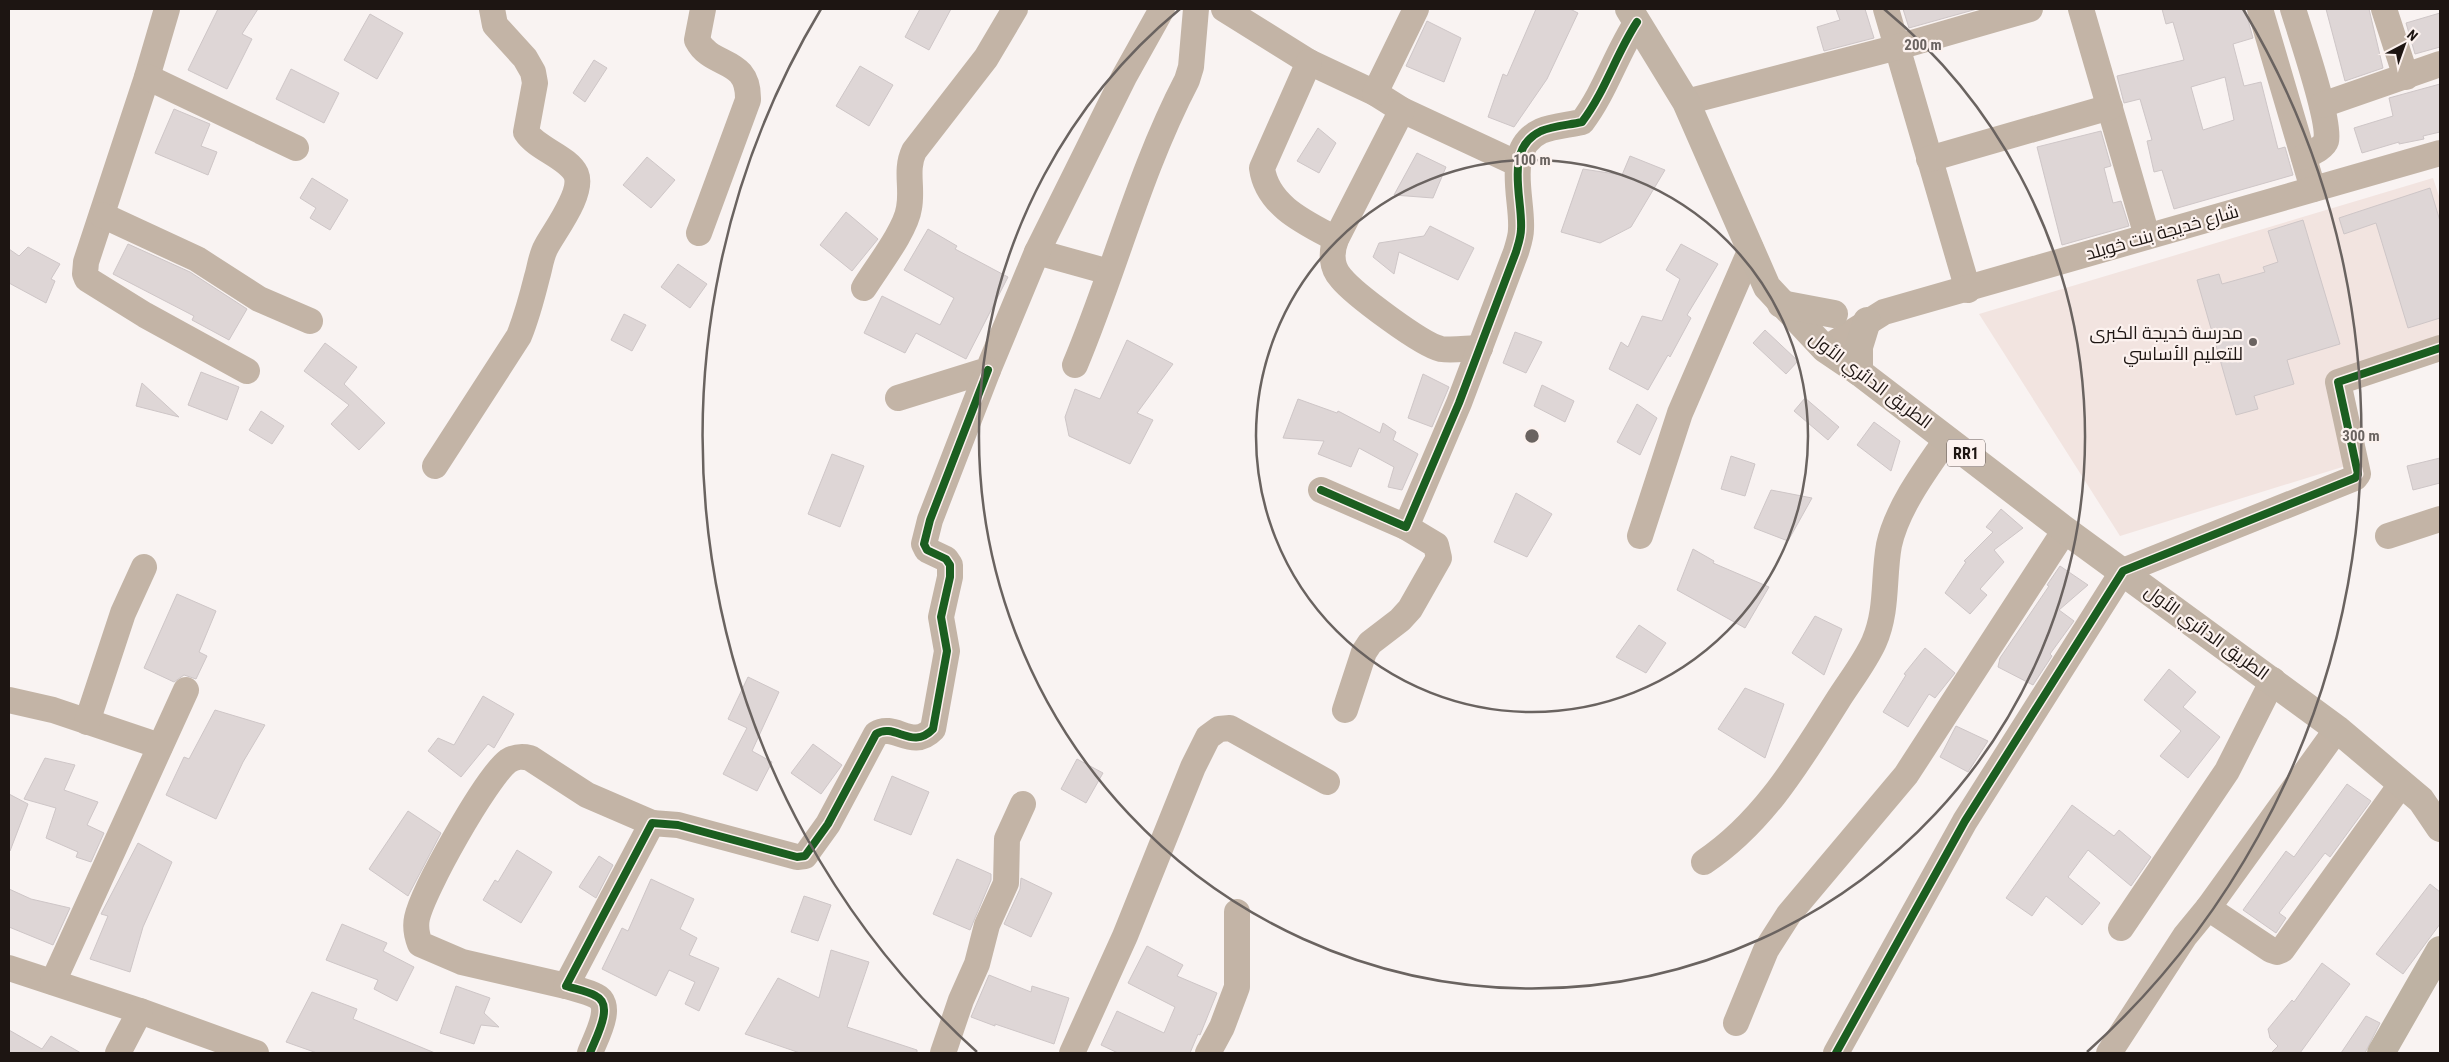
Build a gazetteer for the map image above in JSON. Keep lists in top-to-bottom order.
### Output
{
  "streets": {
    "main road": ["الطريق الدائري الأول", "RR1"],
    "street": ["شارع خديجة بنت خويلد"]
  },
  "places": ["مدرسة خديجة الكبرى للتعليم الأساسي"],
  "north": "top right",
  "rings": ["200 m", "100 m", "300 m"]
}
